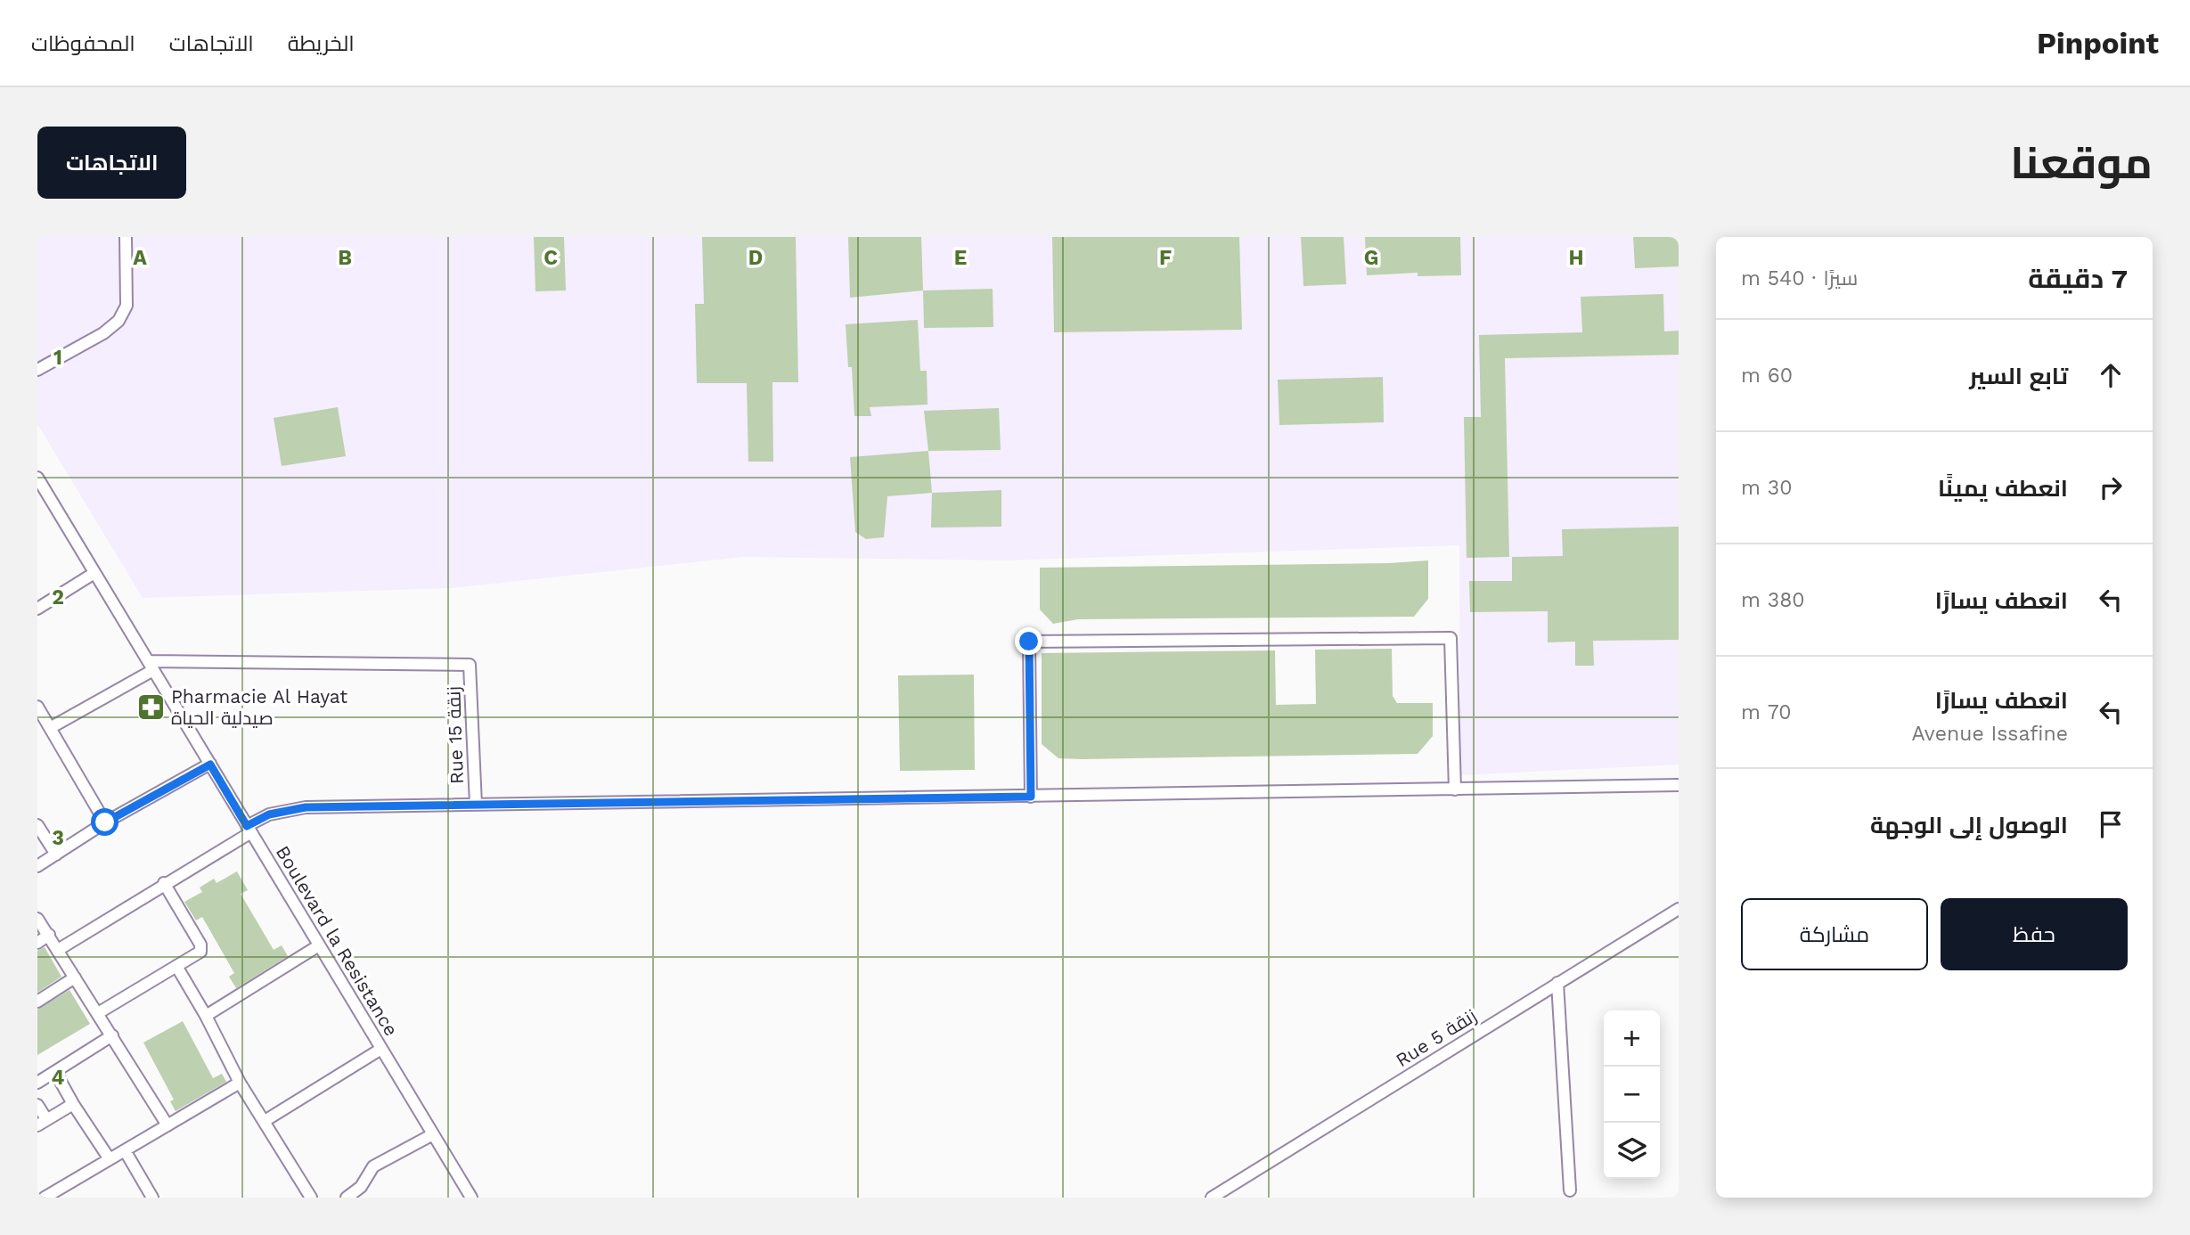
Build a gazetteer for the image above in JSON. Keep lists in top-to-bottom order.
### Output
{
  "streets": {
    "street": ["Rue 15 زنقة", "Boulevard la Resistance", "Rue 5 زنقة"]
  },
  "crossings": [
    ["Rue 15 زنقة", "Boulevard la Resistance"]
  ],
  "places": {
    "pharmacy": ["Pharmacie Al Hayat صيدلية الحياة"]
  },
  "page": {
    "header": "Pinpoint",
    "nav": ["الخريطة", "الاتجاهات", "المحفوظات"],
    "title": "موقعنا",
    "buttons": [
      "الاتجاهات",
      ["حفظ", "مشاركة"]
    ],
    "heading": ["7 دقيقة", "سيرًا · 540 m"],
    "list": [
      ["تابع السير", "60 m"],
      ["انعطف يمينًا", "30 m"],
      ["انعطف يسارًا", "380 m"],
      ["انعطف يسارًا", "Avenue Issafine", "70 m"],
      "الوصول إلى الوجهة"
    ],
    "map_buttons": ["+", "−"]
  },
  "grid": {
    "columns": [
      "A",
      "B",
      "C",
      "D",
      "E",
      "F",
      "G",
      "H"
    ],
    "rows": [
      "1",
      "2",
      "3",
      "4"
    ]
  }
}
